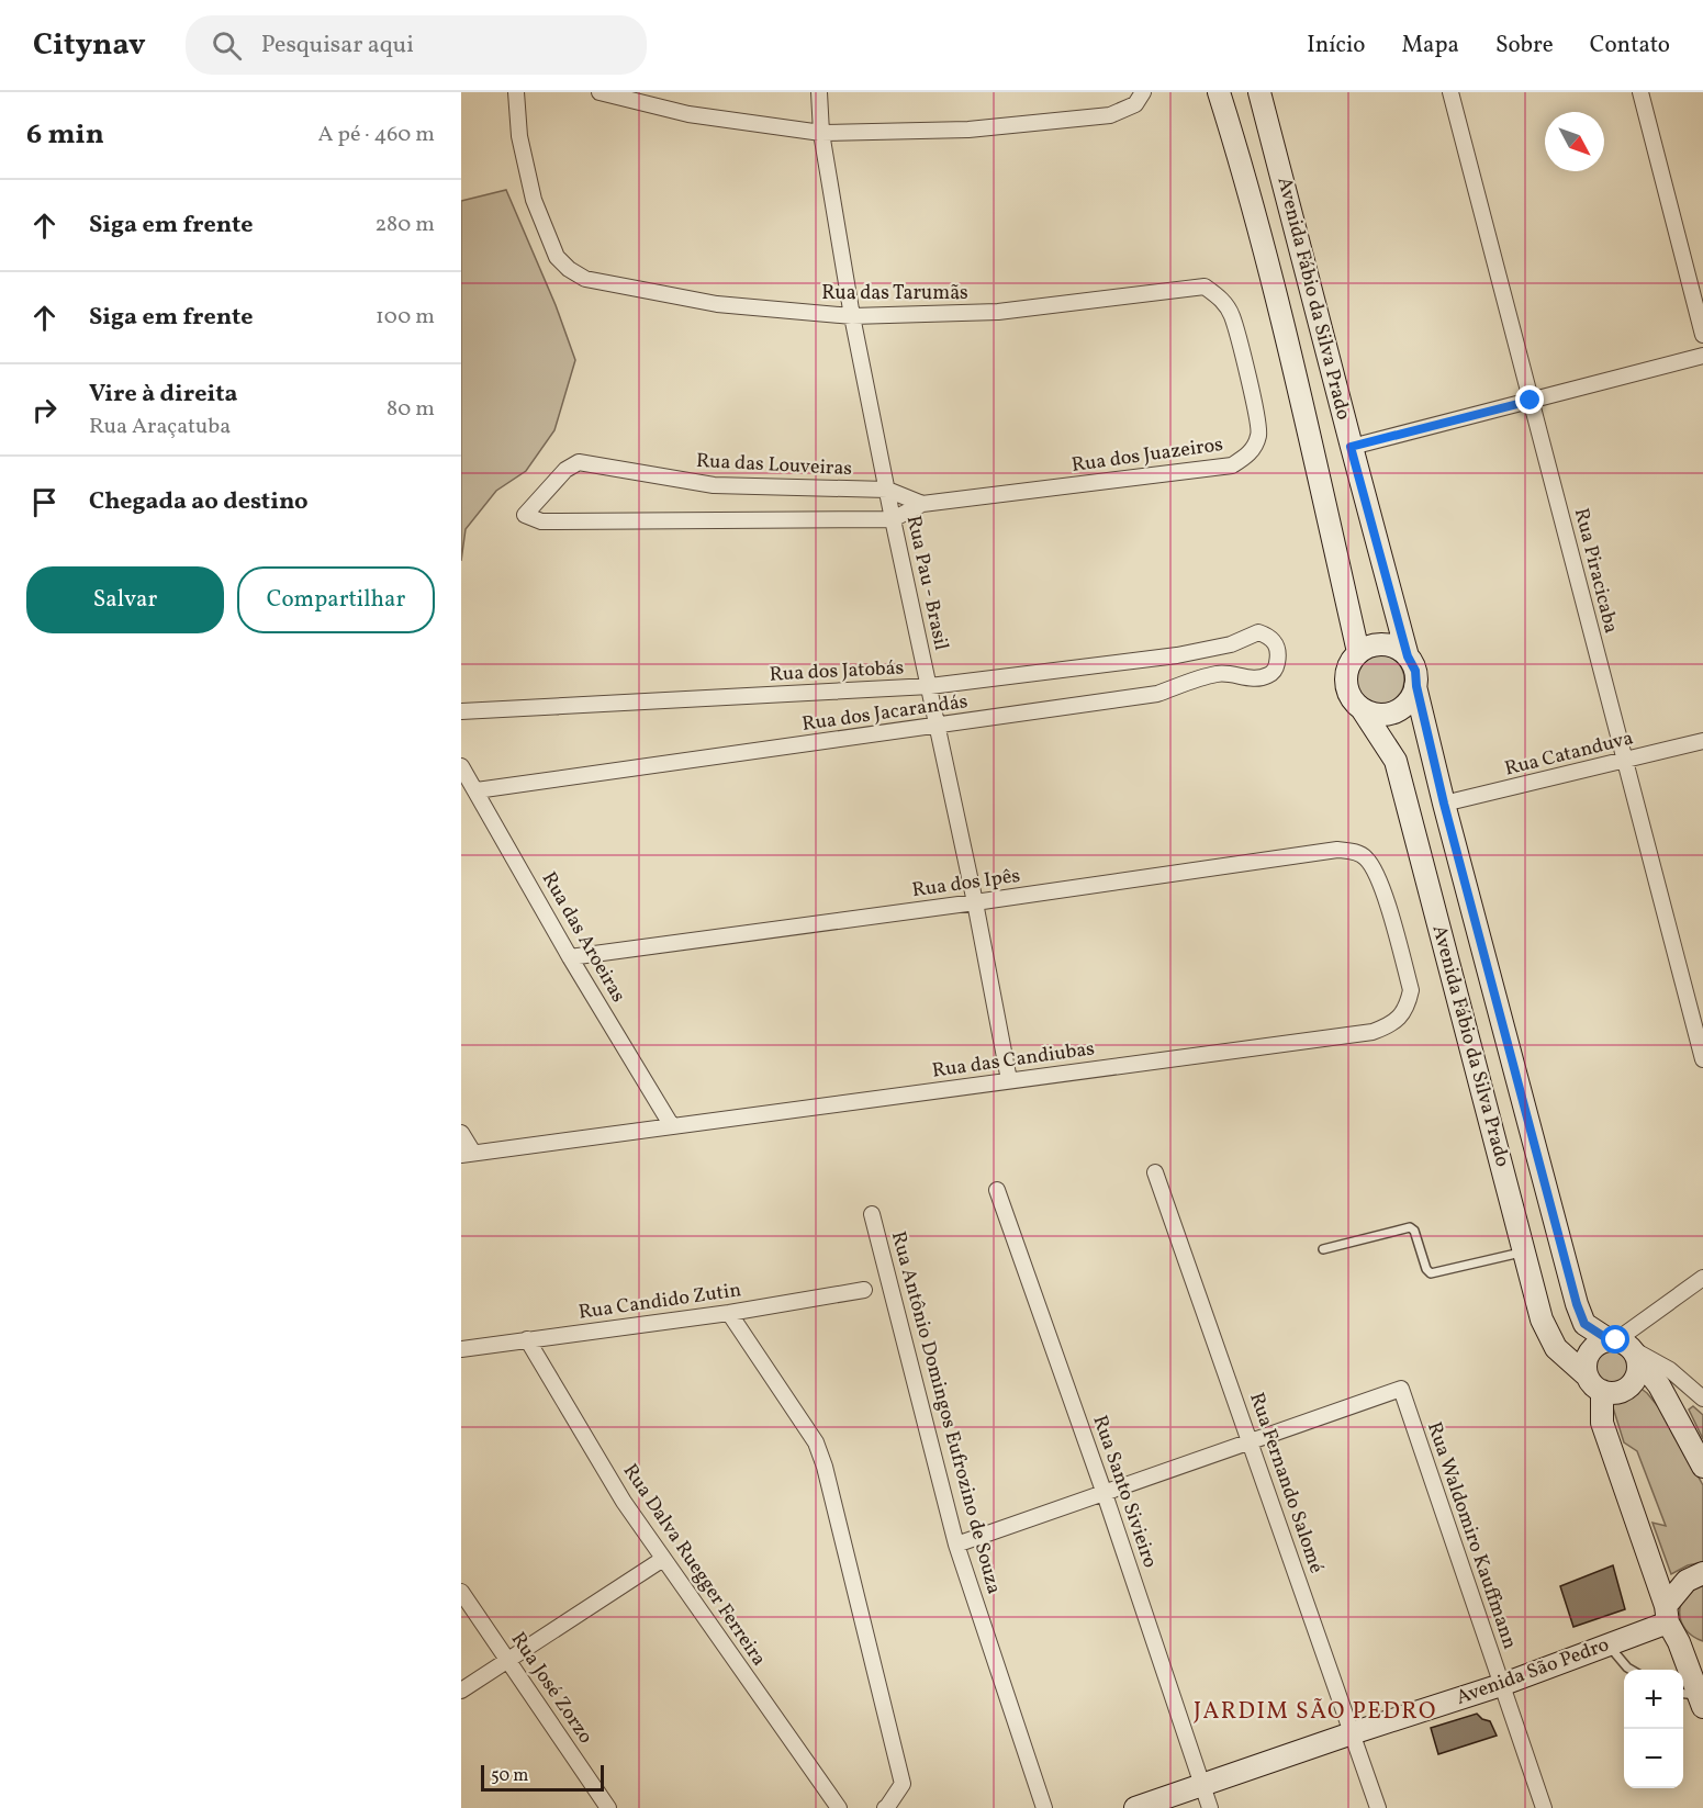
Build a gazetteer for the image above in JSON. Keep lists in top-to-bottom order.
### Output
{
  "streets": {
    "main road": ["Avenida Fábio da Silva Prado", "Avenida São Pedro"],
    "street": [
      "Rua das Tarumãs",
      "Rua dos Juazeiros",
      "Rua das Louveiras",
      "Rua Piracicaba",
      "Rua Pau - Brasil",
      "Rua dos Jatobás",
      "Rua dos Jacarandás",
      "Rua Catanduva",
      "Rua dos Ipês",
      "Rua das Aroeiras",
      "Rua das Candiubas",
      "Rua Candido Zutin",
      "Rua Antônio Domingos Eufrozino de Souza",
      "Rua Fernando Salomé",
      "Rua Santo Sivieiro",
      "Rua Waldomiro Kauffmann",
      "Rua Dalva Ruegger Ferreira",
      "Rua José Zorzo"
    ]
  },
  "crossings": [
    ["Rua das Tarumãs", "Rua dos Juazeiros"],
    ["Rua das Tarumãs", "Rua Pau - Brasil"],
    ["Avenida Fábio da Silva Prado", "Rua Catanduva"],
    ["Rua dos Juazeiros", "Rua das Louveiras"],
    ["Rua dos Juazeiros", "Rua Pau - Brasil"],
    ["Rua das Louveiras", "Rua Pau - Brasil"],
    ["Rua Piracicaba", "Rua Catanduva"],
    ["Rua Pau - Brasil", "Rua dos Jatobás"],
    ["Rua Pau - Brasil", "Rua dos Jacarandás"],
    ["Rua Pau - Brasil", "Rua dos Ipês"],
    ["Rua Pau - Brasil", "Rua das Candiubas"],
    ["Rua dos Jatobás", "Rua dos Jacarandás"],
    ["Rua dos Jacarandás", "Rua das Aroeiras"],
    ["Rua dos Ipês", "Rua das Aroeiras"],
    ["Rua dos Ipês", "Rua das Candiubas"],
    ["Rua das Aroeiras", "Rua das Candiubas"],
    ["Rua Candido Zutin", "Rua Dalva Ruegger Ferreira"],
    ["Rua Fernando Salomé", "Rua Waldomiro Kauffmann"],
    ["Rua Fernando Salomé", "Avenida São Pedro"],
    ["Rua Santo Sivieiro", "Avenida São Pedro"],
    ["Rua Waldomiro Kauffmann", "Avenida São Pedro"]
  ],
  "districts": ["JARDIM SÃO PEDRO"],
  "scale_bar": "50 m",
  "north": "bottom right",
  "page": {
    "header": "Citynav",
    "search": "Pesquisar aqui",
    "nav": [
      "Início",
      "Mapa",
      "Sobre",
      "Contato"
    ],
    "heading": ["6 min", "A pé · 460 m"],
    "list": [
      ["Siga em frente", "280 m"],
      ["Siga em frente", "100 m"],
      ["Vire à direita", "Rua Araçatuba", "80 m"],
      "Chegada ao destino"
    ],
    "buttons": ["Salvar", "Compartilhar"],
    "map_buttons": ["+", "−"],
    "scale": "50 m"
  }
}
